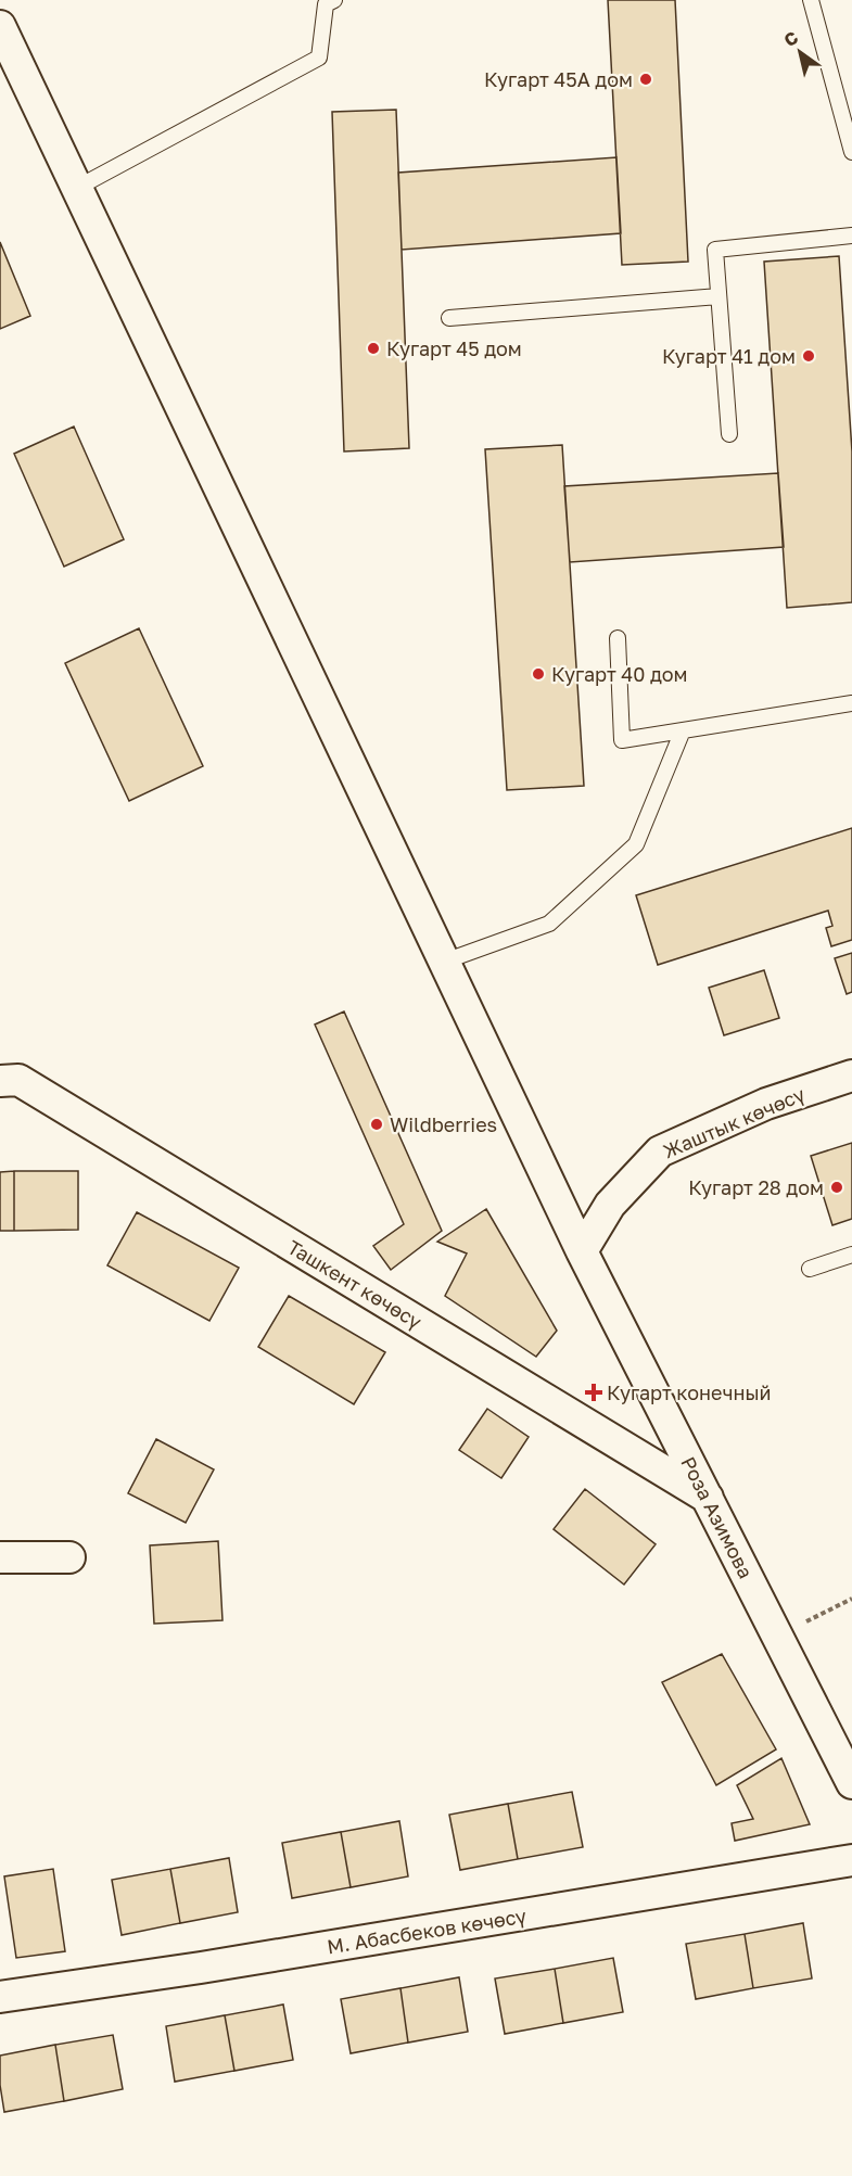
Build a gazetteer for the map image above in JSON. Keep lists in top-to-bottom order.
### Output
{
  "streets": {
    "street": [
      "Жаштык көчөсү",
      "Ташкент көчөсү",
      "Роза Азимова",
      "М. Абасбеков көчөсү"
    ]
  },
  "crossings": [
    ["Жаштык көчөсү", "Роза Азимова"],
    ["Ташкент көчөсү", "Роза Азимова"]
  ],
  "places": {
    "other": [
      "Кугарт 45А дом",
      "Кугарт 45 дом",
      "Кугарт 41 дом",
      "Кугарт 40 дом",
      "Wildberries",
      "Кугарт 28 дом"
    ],
    "health": ["Кугарт конечный"]
  },
  "north": "top left"
}
